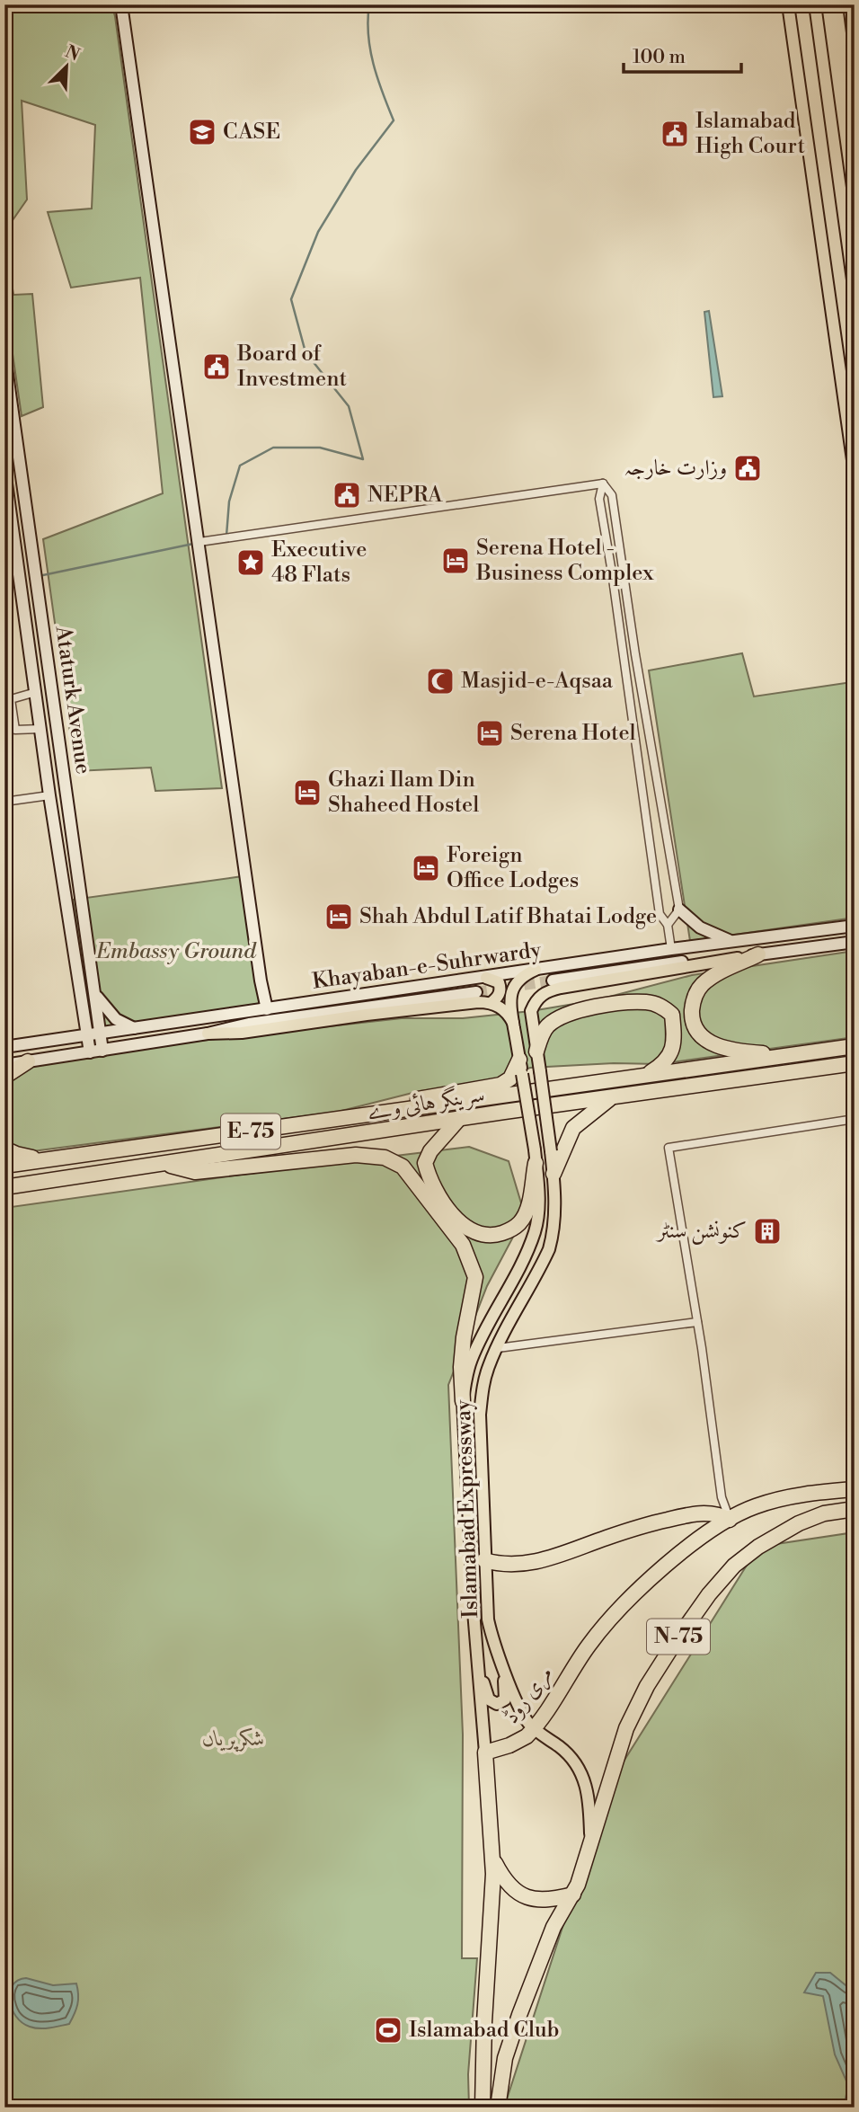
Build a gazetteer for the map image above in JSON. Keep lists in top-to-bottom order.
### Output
{
  "streets": {
    "highway": [
      "سرینگر ہائی وے",
      "E-75",
      "N-75",
      "مری روڈ"
    ],
    "main road": ["Khayaban-e-Suhrwardy", "Islamabad Expressway"],
    "street": ["Ataturk Avenue"]
  },
  "crossings": [
    ["Ataturk Avenue", "Khayaban-e-Suhrwardy"],
    ["Khayaban-e-Suhrwardy", "Islamabad Expressway"],
    ["Islamabad Expressway", "N-75"],
    ["Islamabad Expressway", "مری روڈ"]
  ],
  "parks": ["Embassy Ground", "شکرپریاں"],
  "places": {
    "school or university": ["CASE"],
    "public building": [
      "Islamabad High Court",
      "Board of Investment",
      "وزارت خارجہ",
      "NEPRA"
    ],
    "hotel": [
      "Serena Hotel - Business Complex",
      "Serena Hotel",
      "Ghazi Ilam Din Shaheed Hostel",
      "Foreign Office Lodges",
      "Shah Abdul Latif Bhatai Lodge"
    ],
    "place": ["Executive 48 Flats"],
    "mosque": ["Masjid-e-Aqsaa"],
    "building": ["کنونشن سنٹر"],
    "sports": ["Islamabad Club"]
  },
  "scale_bar": "100 m",
  "north": "top right"
}
